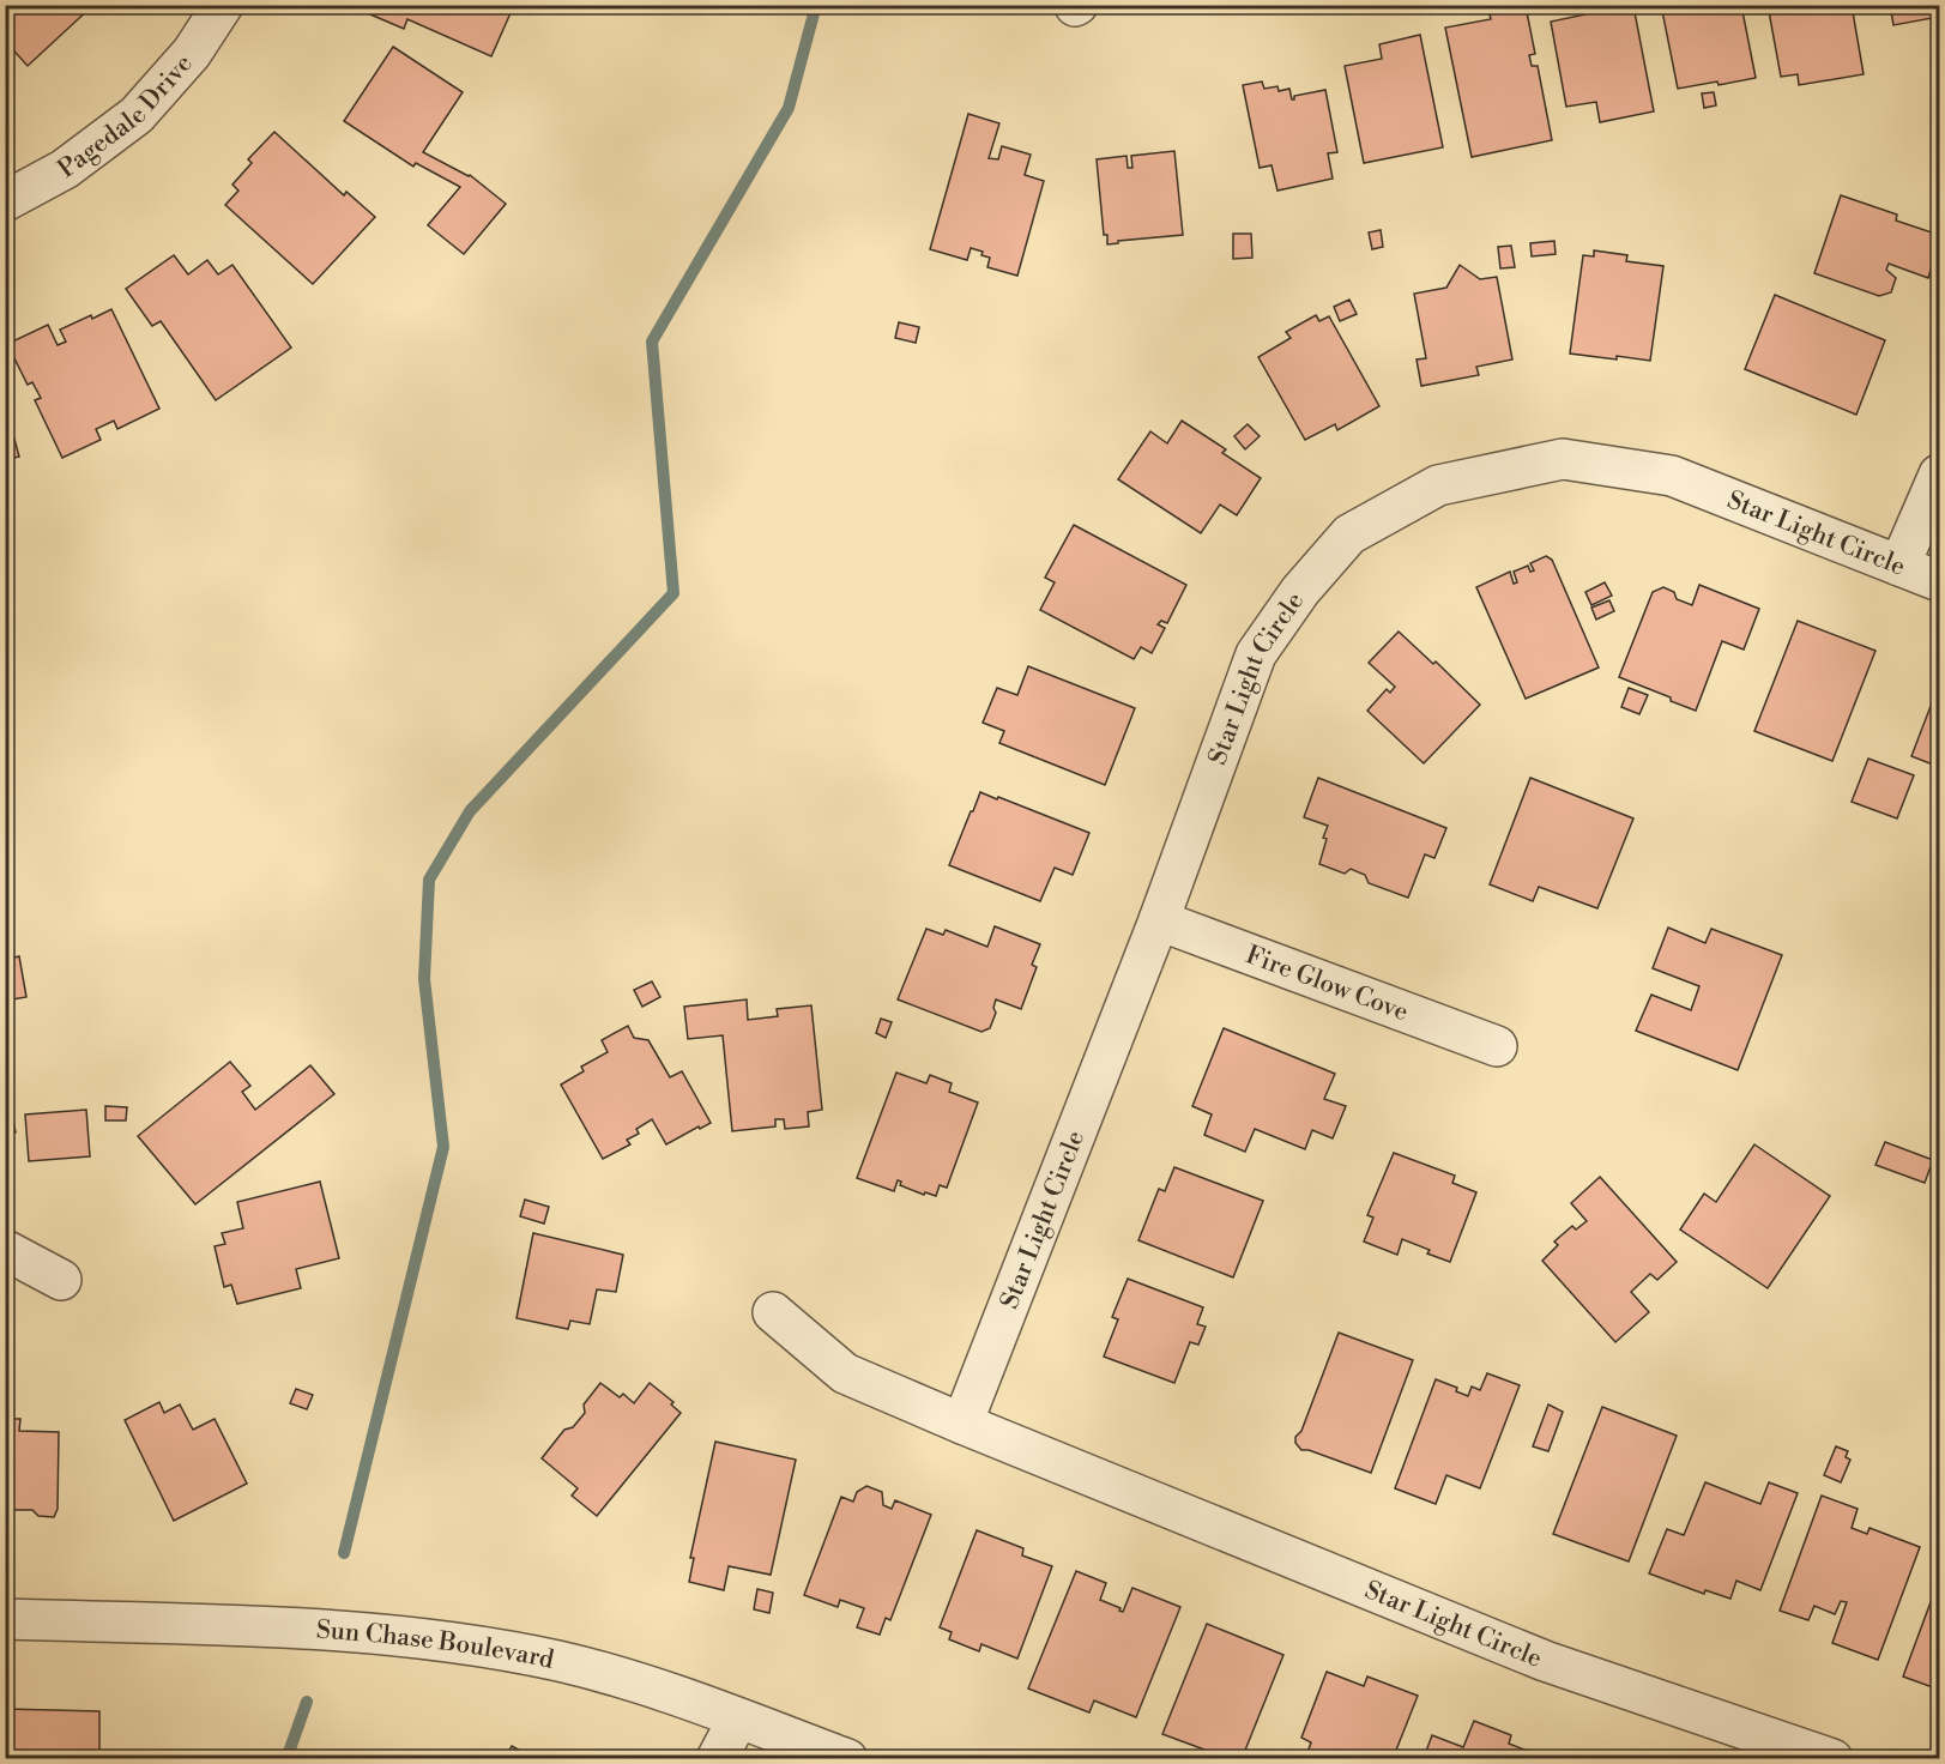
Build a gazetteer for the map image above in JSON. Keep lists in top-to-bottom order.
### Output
{
  "streets": {
    "street": [
      "Pagedale Drive",
      "Star Light Circle",
      "Fire Glow Cove",
      "Sun Chase Boulevard"
    ]
  },
  "crossings": [
    ["Star Light Circle", "Fire Glow Cove"]
  ]
}
